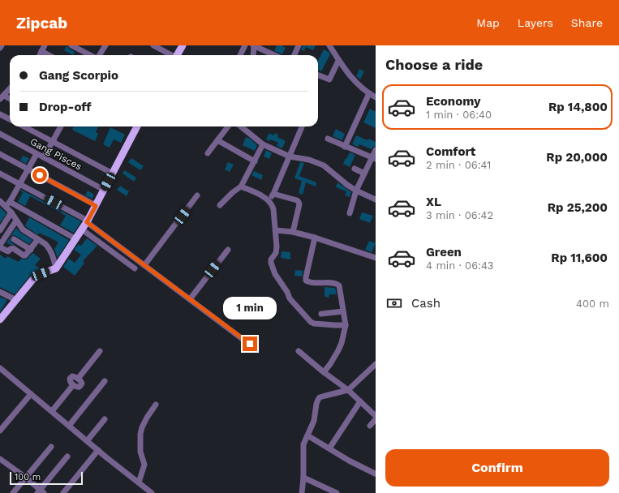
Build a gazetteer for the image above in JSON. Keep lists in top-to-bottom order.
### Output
{
  "streets": {
    "street": ["Gang Pisces"]
  },
  "scale_bar": "100 m",
  "page": {
    "header": "Zipcab",
    "nav": ["Map", "Layers", "Share"],
    "heading": "Choose a ride",
    "banner": ["Gang Scorpio", "Drop-off"],
    "list": [
      {
        "name": "Economy",
        "note": "1 min · 06:40",
        "value": "Rp 14,800"
      },
      {
        "name": "Comfort",
        "note": "2 min · 06:41",
        "value": "Rp 20,000"
      },
      {
        "name": "XL",
        "note": "3 min · 06:42",
        "value": "Rp 25,200"
      },
      {
        "name": "Green",
        "note": "4 min · 06:43",
        "value": "Rp 11,600"
      }
    ],
    "pay": ["Cash", "400 m"],
    "bubble": "1 min",
    "buttons": "Confirm",
    "scale": "100 m"
  }
}
